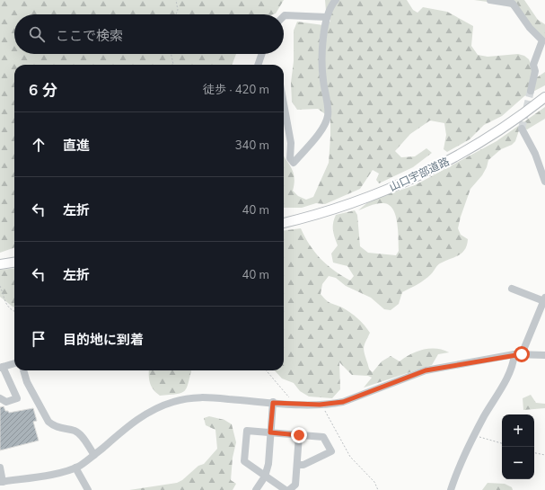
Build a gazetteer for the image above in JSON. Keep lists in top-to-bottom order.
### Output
{
  "streets": {
    "main road": ["山口宇部道路"]
  },
  "page": {
    "search": "ここで検索",
    "heading": ["6 分", "徒歩 · 420 m"],
    "list": [
      ["直進", "340 m"],
      ["左折", "40 m"],
      ["左折", "40 m"],
      "目的地に到着"
    ],
    "map_buttons": ["+", "−"]
  }
}
